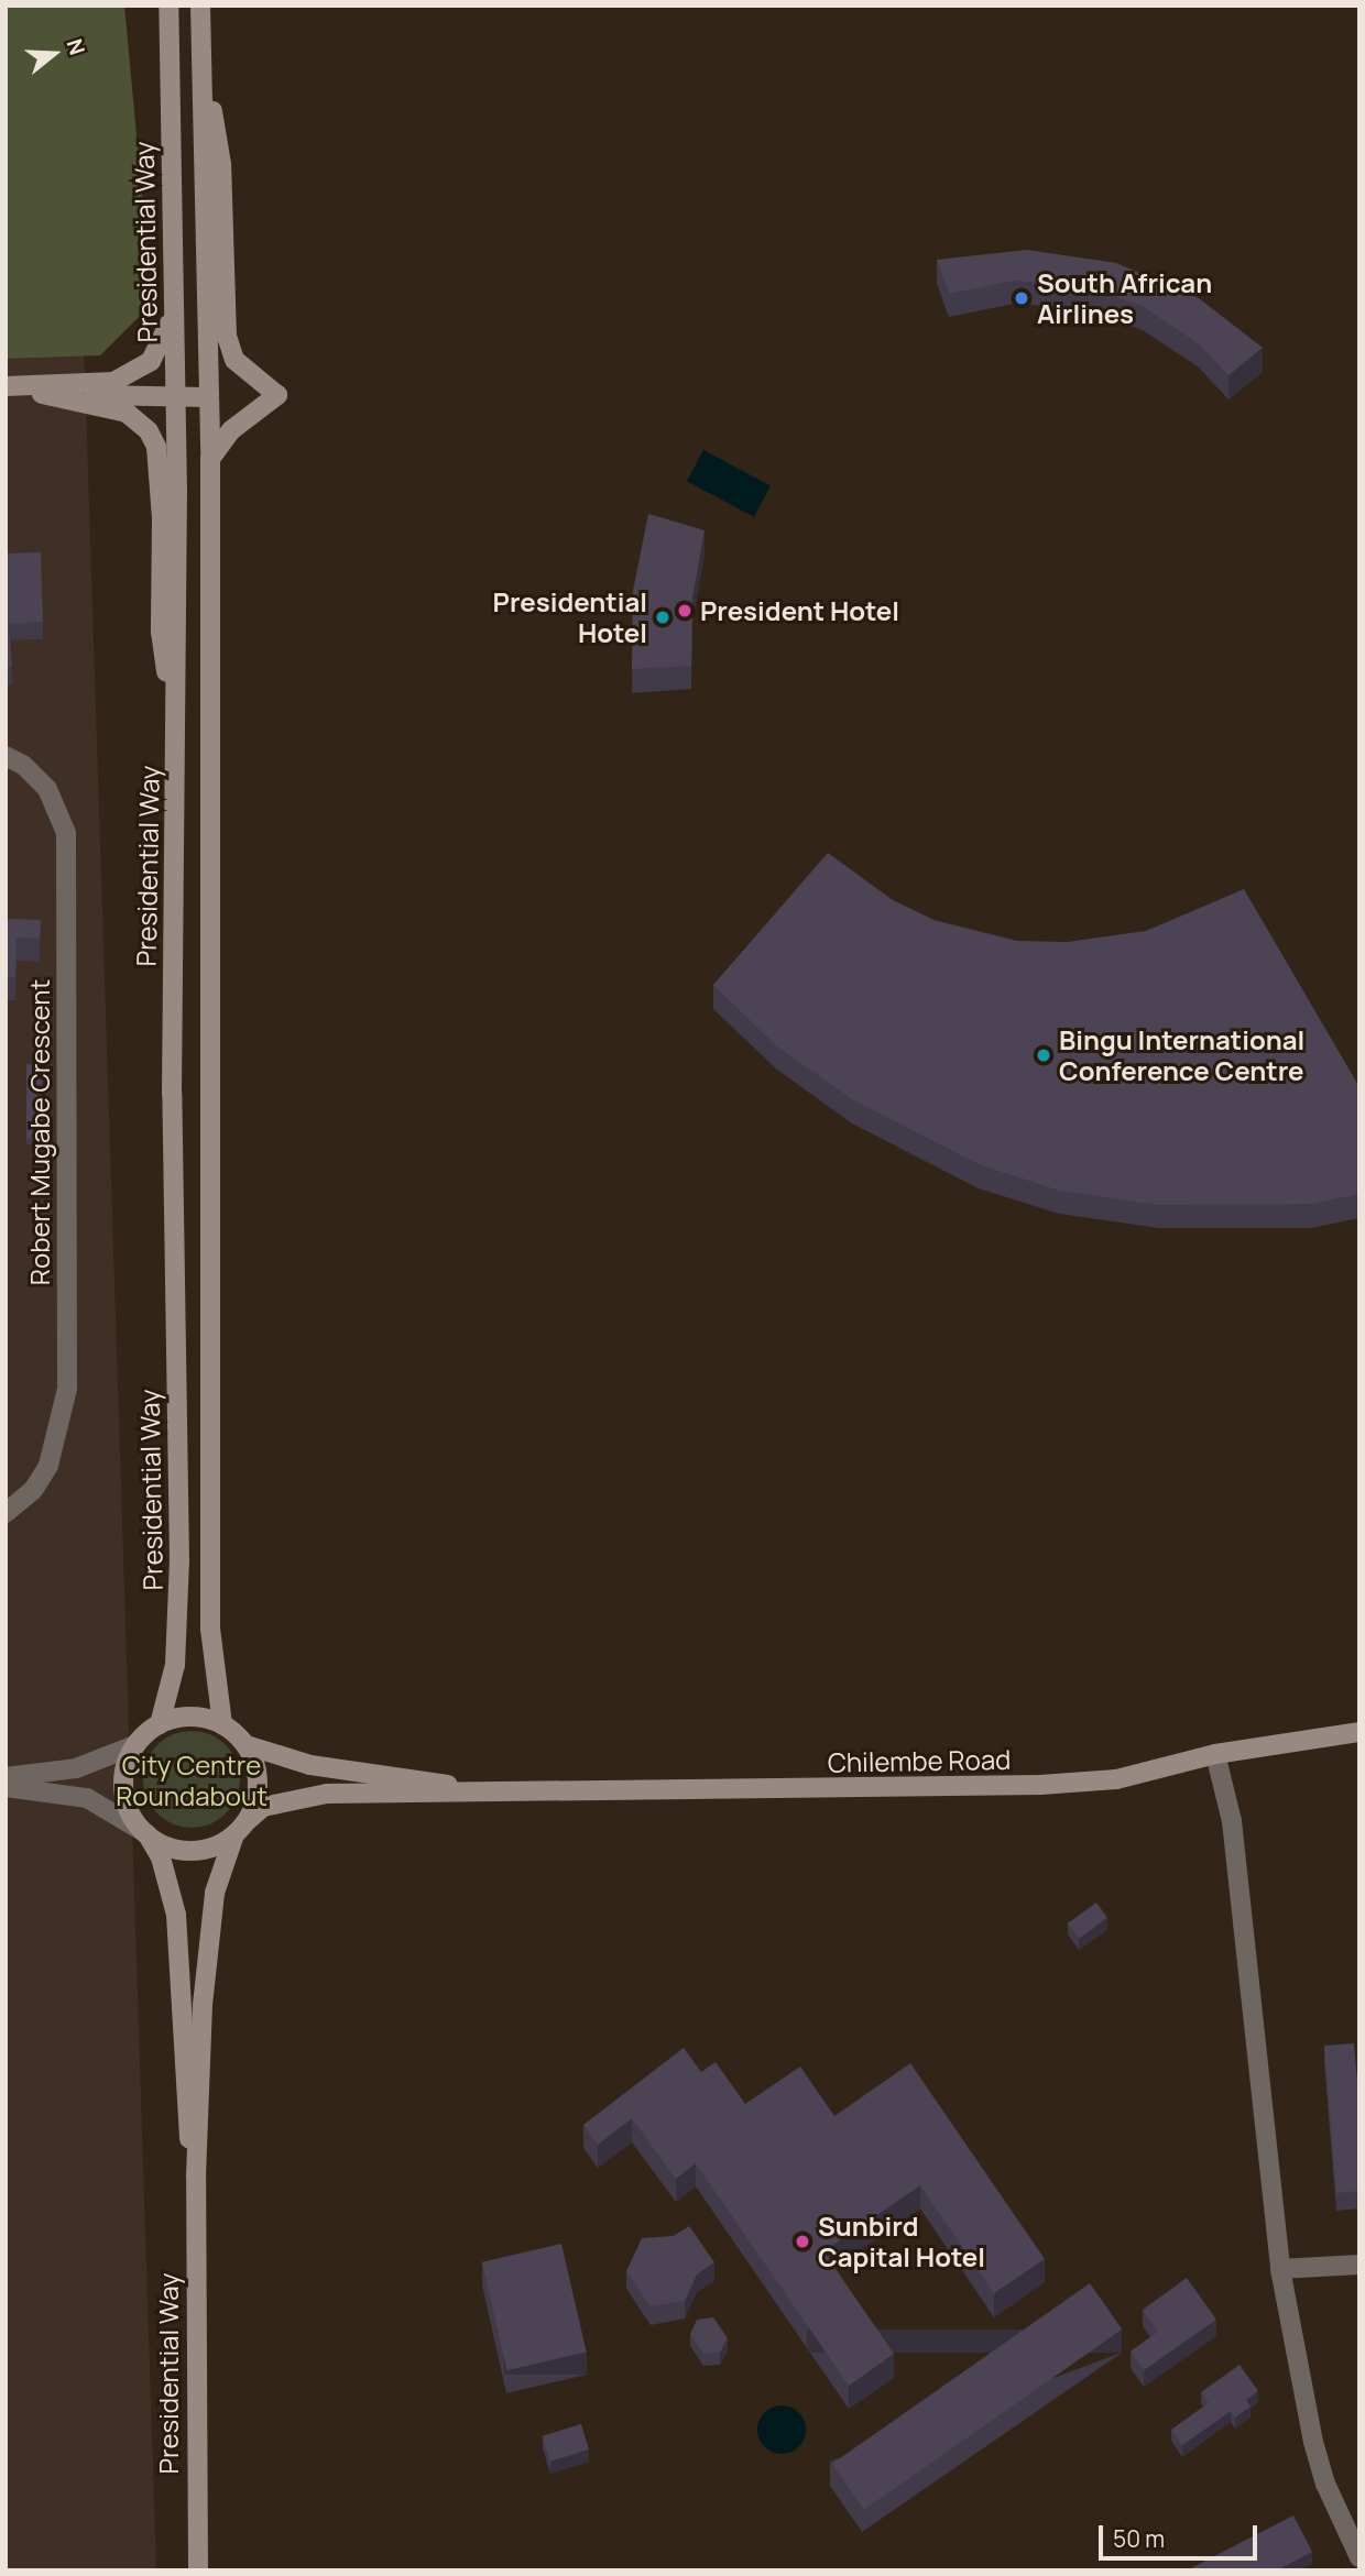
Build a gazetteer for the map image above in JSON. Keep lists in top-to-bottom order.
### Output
{
  "streets": {
    "main road": ["Presidential Way", "Chilembe Road"],
    "street": ["Robert Mugabe Crescent"]
  },
  "parks": ["City Centre Roundabout"],
  "places": [
    "South African Airlines",
    "President Hotel",
    "Presidential Hotel",
    "Bingu International Conference Centre",
    "Sunbird Capital Hotel"
  ],
  "scale_bar": "50 m",
  "north": "right"
}
